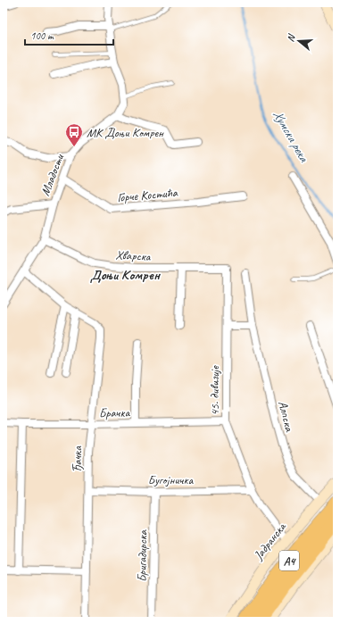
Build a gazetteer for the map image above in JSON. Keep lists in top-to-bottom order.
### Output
{
  "streets": {
    "highway": ["A4"],
    "street": [
      "Младости",
      "Горче Костића",
      "Хварска",
      "45. дивизије",
      "Брачка",
      "Алпска",
      "Ђачка",
      "Бугојничка",
      "Јадранска",
      "Бригадирска"
    ]
  },
  "crossings": [
    ["Младости", "Горче Костића"],
    ["Младости", "Хварска"],
    ["Младости", "Ђачка"],
    ["Хварска", "45. дивизије"],
    ["45. дивизије", "Брачка"],
    ["45. дивизије", "Бугојничка"],
    ["45. дивизије", "Јадранска"],
    ["Брачка", "Ђачка"],
    ["Алпска", "Јадранска"],
    ["Ђачка", "Бугојничка"],
    ["Бугојничка", "Бригадирска"]
  ],
  "districts": ["Доњи Комрен"],
  "water": ["Хумска река"],
  "places": {
    "bus stop": ["МК Доњи Комрен"]
  },
  "scale_bar": "100 m",
  "north": "left"
}
